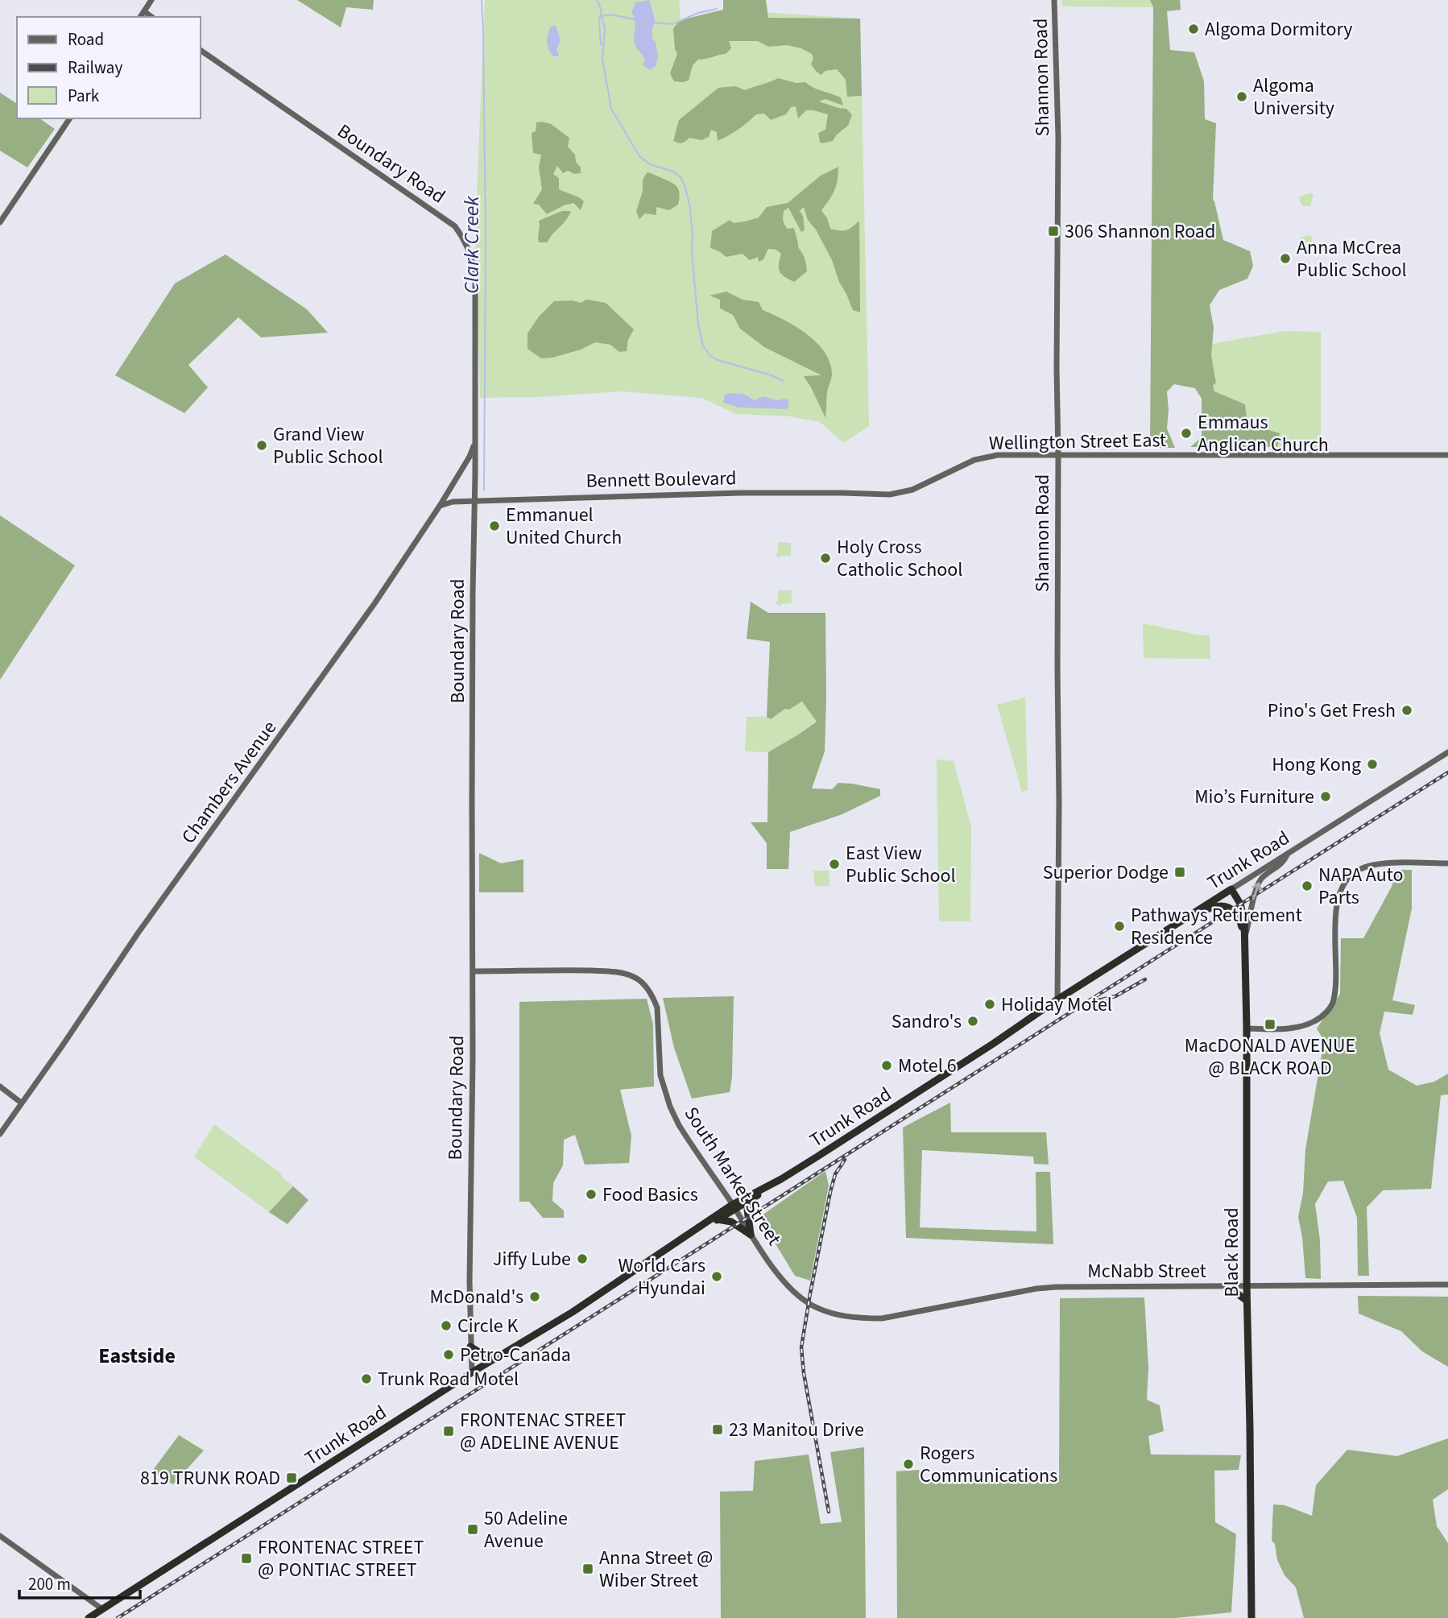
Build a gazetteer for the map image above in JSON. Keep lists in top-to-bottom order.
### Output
{
  "streets": {
    "highway": ["Trunk Road", "Black Road"],
    "main road": [
      "Shannon Road",
      "Boundary Road",
      "Wellington Street East",
      "Bennett Boulevard",
      "Chambers Avenue",
      "South Market Street",
      "McNabb Street"
    ]
  },
  "crossings": [
    ["Shannon Road", "Wellington Street East"],
    ["Shannon Road", "Trunk Road"],
    ["Boundary Road", "Bennett Boulevard"],
    ["Boundary Road", "Chambers Avenue"],
    ["Boundary Road", "Trunk Road"],
    ["Boundary Road", "South Market Street"],
    ["Wellington Street East", "Bennett Boulevard"],
    ["Bennett Boulevard", "Chambers Avenue"],
    ["Trunk Road", "South Market Street"],
    ["Trunk Road", "Black Road"],
    ["South Market Street", "McNabb Street"],
    ["Black Road", "McNabb Street"]
  ],
  "districts": ["Eastside"],
  "water": ["Clark Creek"],
  "places": {
    "other": [
      "Algoma Dormitory",
      "Algoma University",
      "Anna McCrea Public School",
      "Emmaus Anglican Church",
      "Grand View Public School",
      "Emmanuel United Church",
      "Holy Cross Catholic School",
      "Pino's Get Fresh",
      "Hong Kong",
      "Mio’s Furniture",
      "East View Public School",
      "NAPA Auto Parts",
      "Pathways Retirement Residence",
      "Holiday Motel",
      "Sandro's",
      "Motel 6",
      "Food Basics",
      "Jiffy Lube",
      "World Cars Hyundai",
      "McDonald's",
      "Circle K",
      "Petro-Canada",
      "Trunk Road Motel",
      "Rogers Communications"
    ],
    "transit": [
      "306 Shannon Road",
      "Superior Dodge",
      "MacDONALD AVENUE @ BLACK ROAD",
      "23 Manitou Drive",
      "FRONTENAC STREET @ ADELINE AVENUE",
      "819 TRUNK ROAD",
      "50 Adeline Avenue",
      "FRONTENAC STREET @ PONTIAC STREET",
      "Anna Street @ Wiber Street"
    ]
  },
  "legend": ["Road", "Railway", "Park"],
  "scale_bar": "200 m"
}
